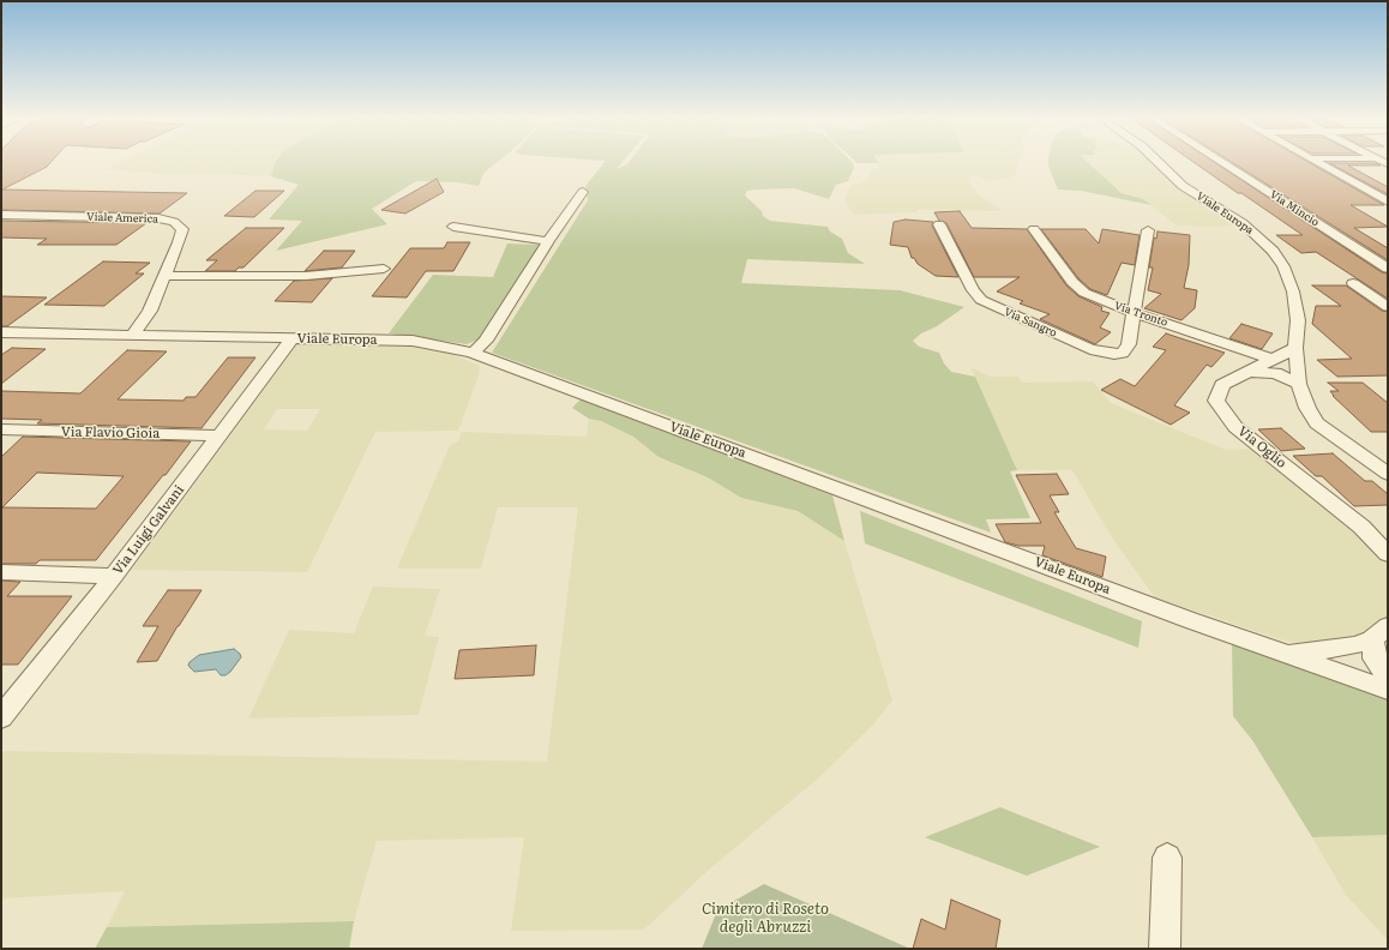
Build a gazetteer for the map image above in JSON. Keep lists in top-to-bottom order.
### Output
{
  "streets": {
    "street": [
      "Via Mincio",
      "Viale Europa",
      "Viale America",
      "Via Tronto",
      "Via Sangro",
      "Via Flavio Gioia",
      "Via Oglio",
      "Via Luigi Galvani"
    ]
  },
  "crossings": [
    ["Viale Europa", "Viale America"],
    ["Viale Europa", "Via Oglio"],
    ["Viale Europa", "Via Luigi Galvani"],
    ["Via Tronto", "Via Sangro"],
    ["Via Tronto", "Via Oglio"],
    ["Via Flavio Gioia", "Via Luigi Galvani"]
  ],
  "parks": ["Cimitero di Roseto degli Abruzzi"]
}
